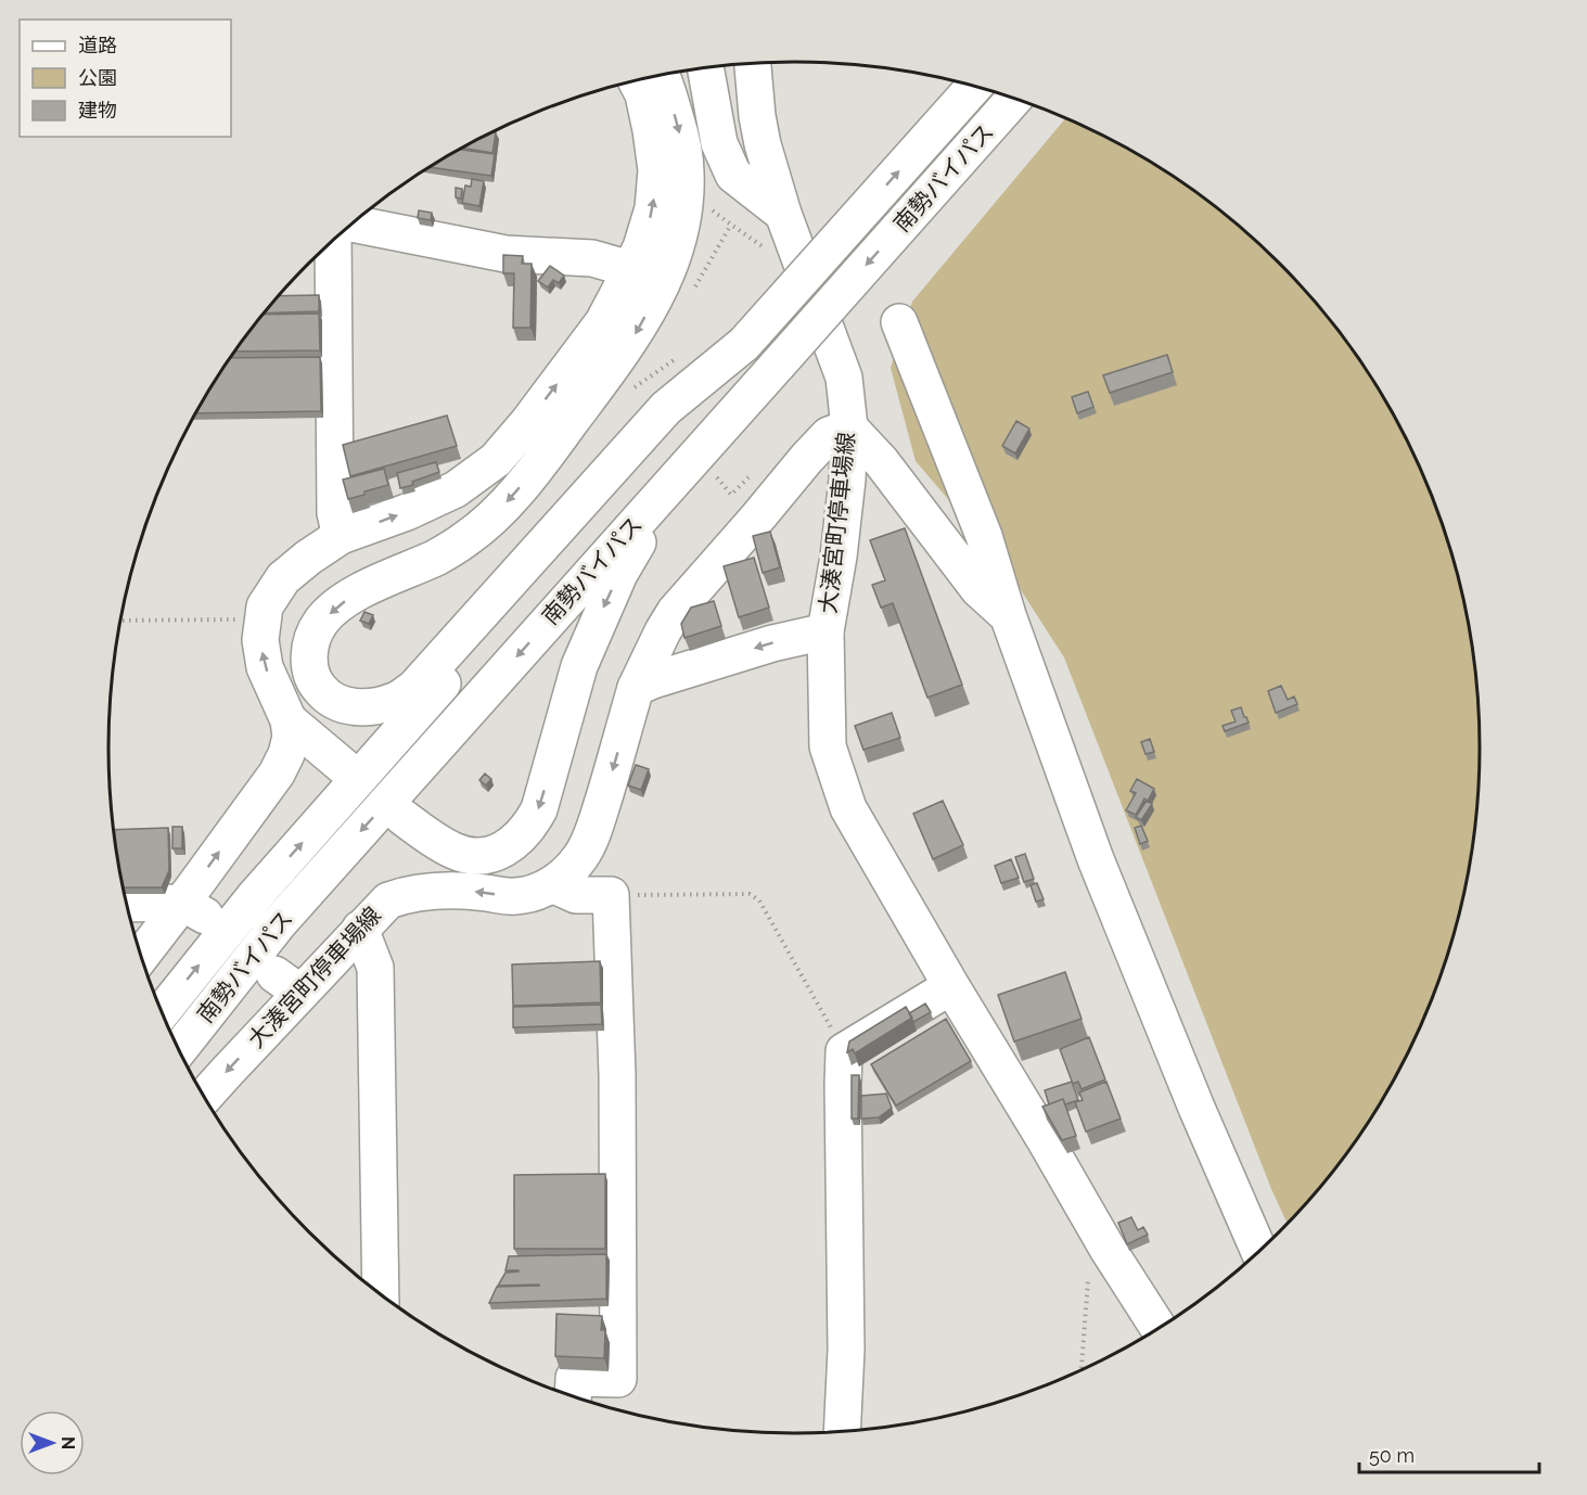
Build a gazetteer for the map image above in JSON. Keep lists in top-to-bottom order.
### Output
{
  "streets": {
    "main road": ["南勢バイパス", "大湊宮町停車場線"]
  },
  "legend": ["道路", "公園", "建物"],
  "scale_bar": "50 m",
  "north": "right"
}
